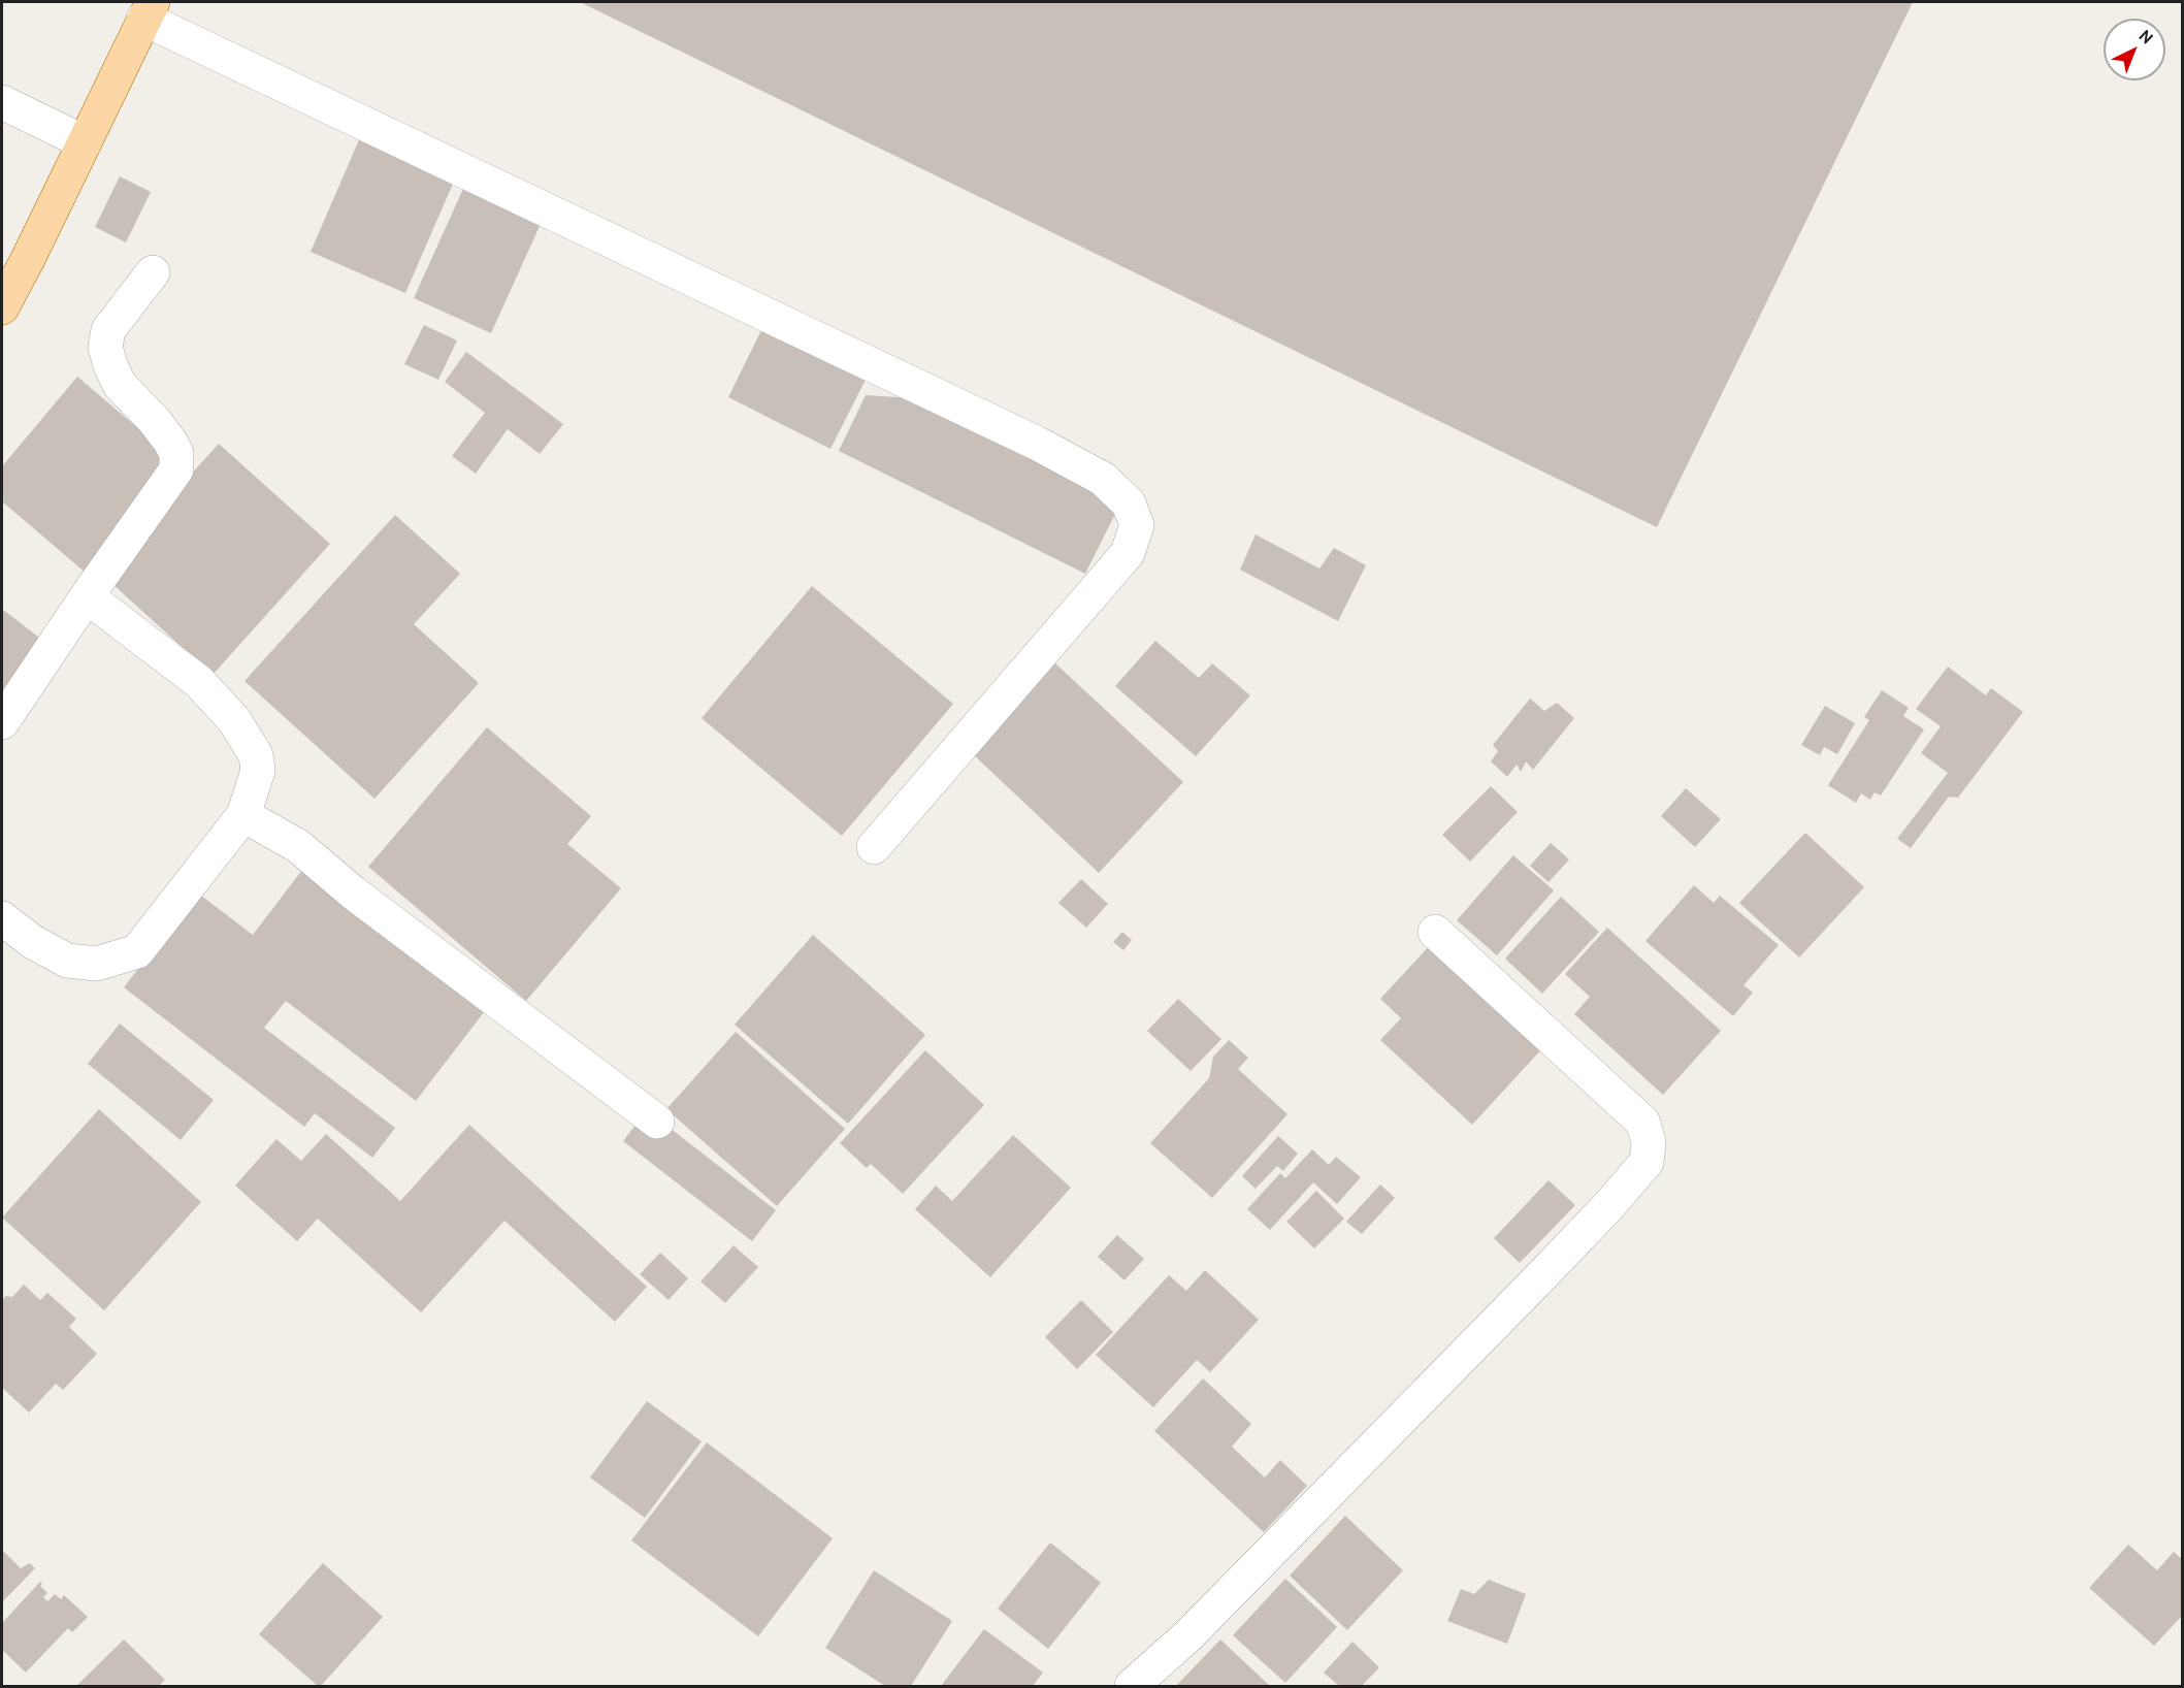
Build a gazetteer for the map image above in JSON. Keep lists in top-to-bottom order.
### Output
{
  "north": "top right"
}
